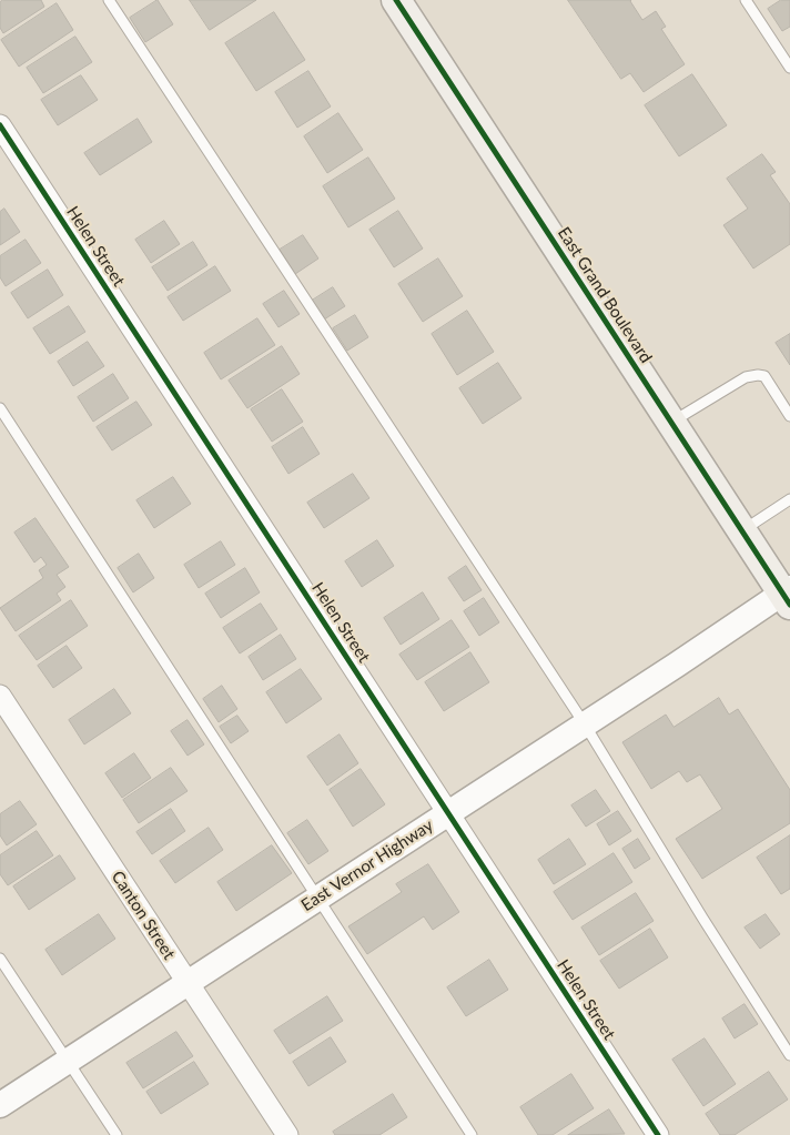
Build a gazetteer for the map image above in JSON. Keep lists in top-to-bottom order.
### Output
{
  "streets": {
    "main road": ["East Grand Boulevard"],
    "street": ["Helen Street", "East Vernor Highway", "Canton Street"]
  },
  "crossings": [
    ["Helen Street", "East Vernor Highway"],
    ["East Grand Boulevard", "East Vernor Highway"],
    ["East Vernor Highway", "Canton Street"]
  ]
}
